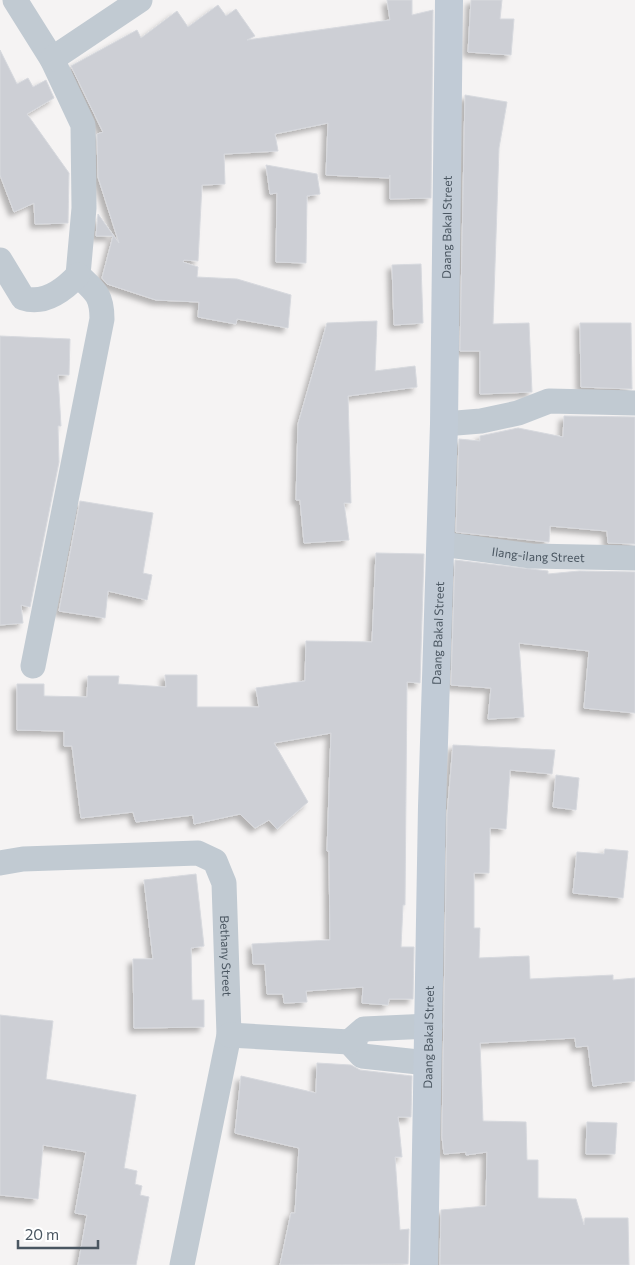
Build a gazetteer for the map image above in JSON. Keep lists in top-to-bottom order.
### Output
{
  "streets": {
    "street": ["Daang Bakal Street", "Ilang-ilang Street", "Bethany Street"]
  },
  "crossings": [
    ["Daang Bakal Street", "Ilang-ilang Street"]
  ],
  "scale_bar": "20 m"
}
